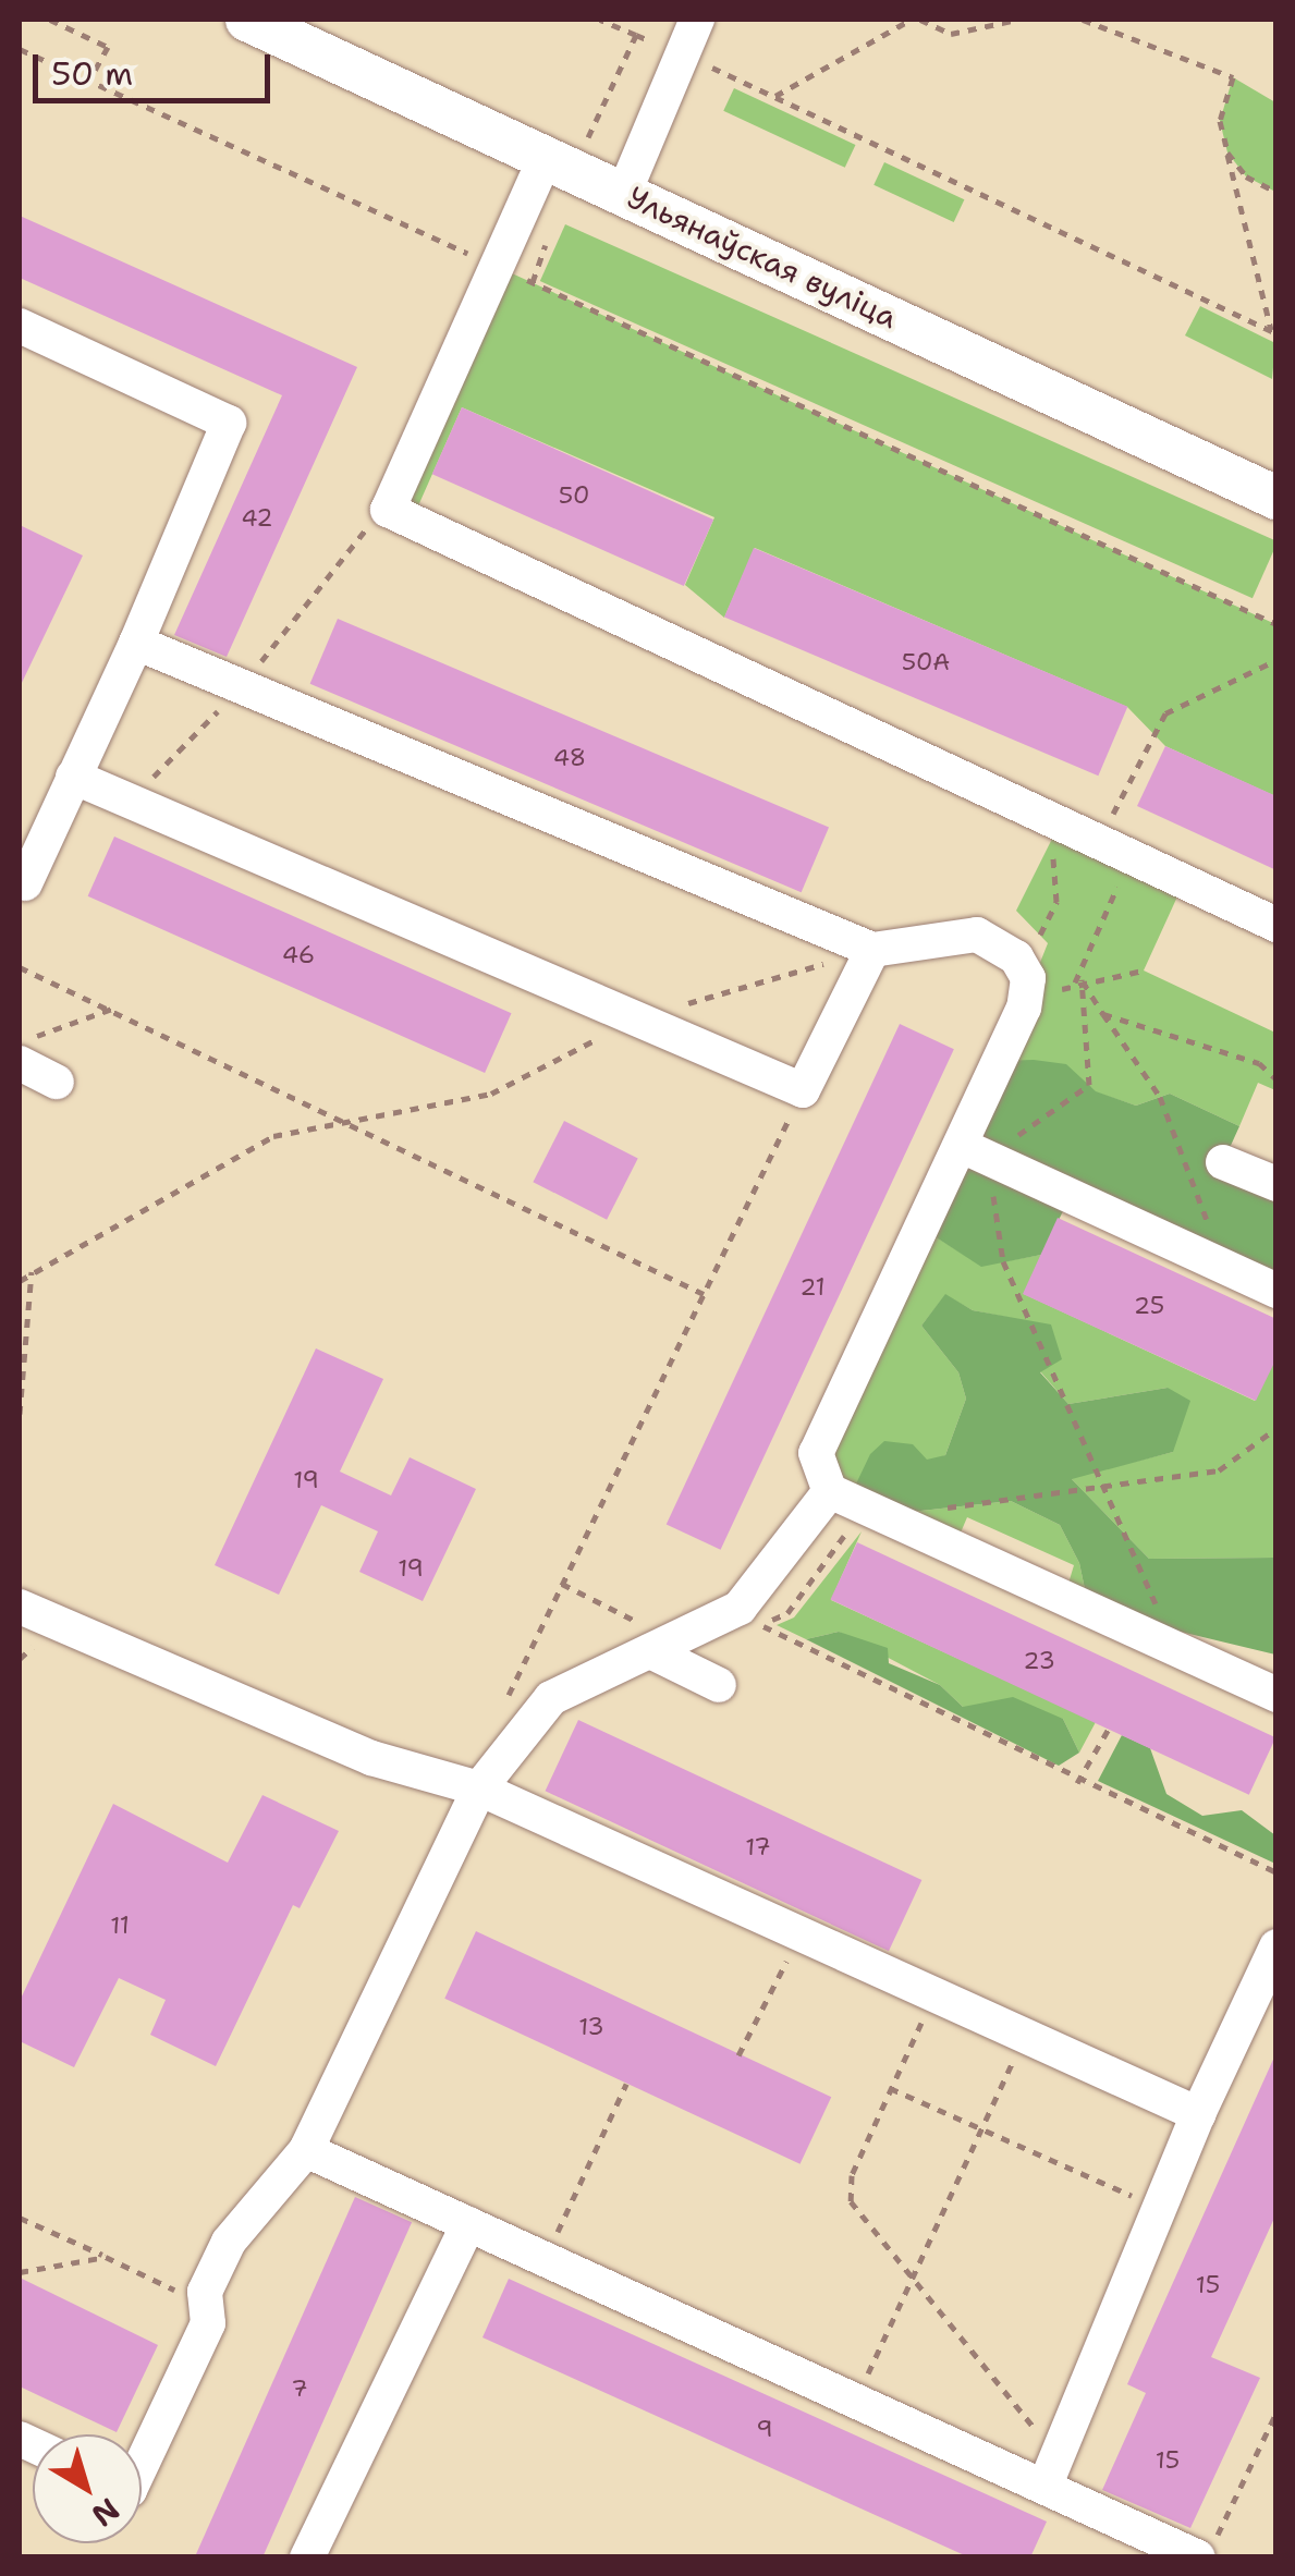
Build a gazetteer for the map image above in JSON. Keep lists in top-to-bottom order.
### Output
{
  "streets": {
    "main road": ["Ульянаўская вуліца"]
  },
  "house_numbers": [
    "50",
    "42",
    "50А",
    "48",
    "46",
    "21",
    "25",
    "19",
    "19",
    "23",
    "17",
    "11",
    "13",
    "15",
    "7",
    "9",
    "15"
  ],
  "scale_bar": "50 m",
  "north": "bottom right"
}
